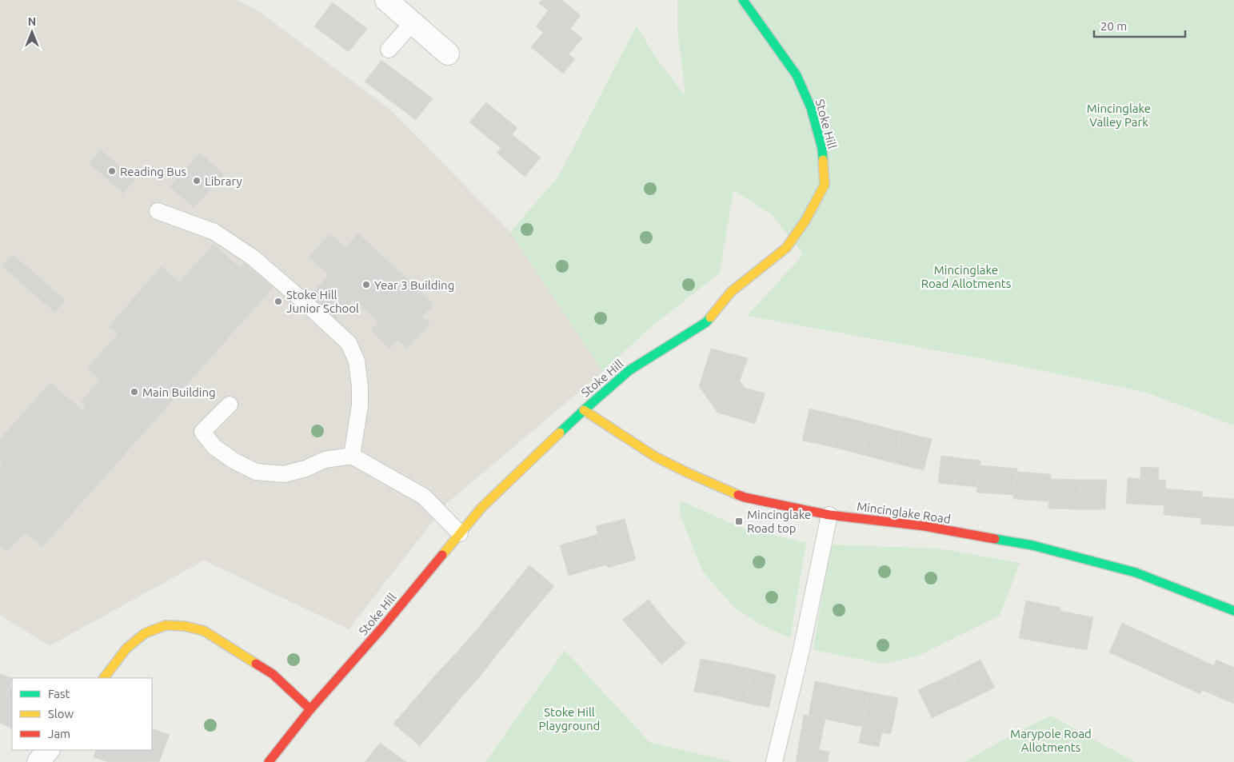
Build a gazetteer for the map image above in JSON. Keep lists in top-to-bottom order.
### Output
{
  "streets": {
    "street": ["Stoke Hill", "Mincinglake Road"]
  },
  "crossings": [
    ["Stoke Hill", "Mincinglake Road"]
  ],
  "parks": [
    "Mincinglake Valley Park",
    "Mincinglake Road Allotments",
    "Stoke Hill Playground",
    "Marypole Road Allotments"
  ],
  "places": {
    "other": [
      "Reading Bus",
      "Library",
      "Year 3 Building",
      "Stoke Hill Junior School",
      "Main Building"
    ],
    "transit": ["Mincinglake Road top"]
  },
  "legend": ["Fast", "Slow", "Jam"],
  "scale_bar": "20 m",
  "north": "top"
}
